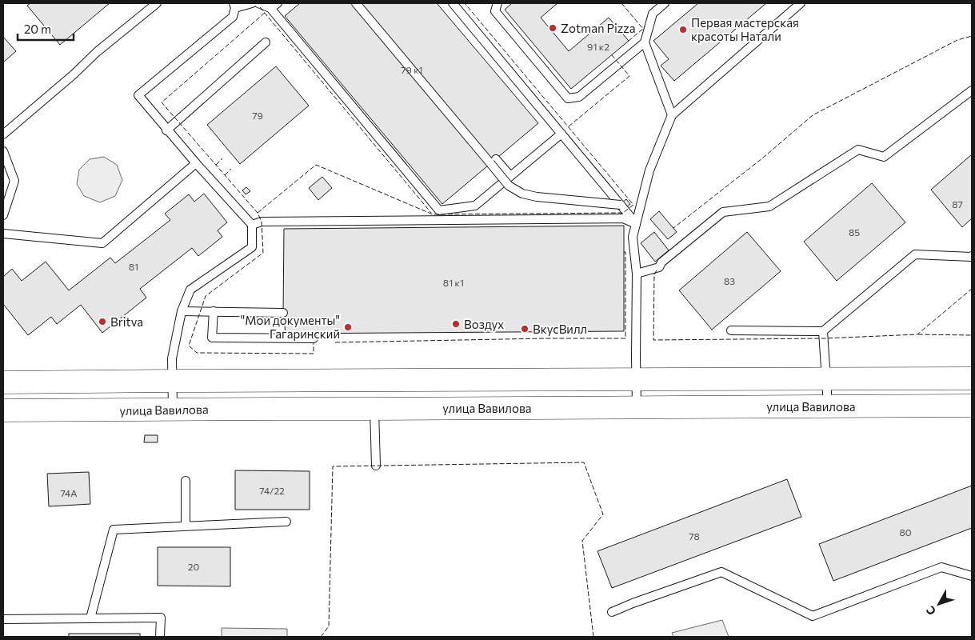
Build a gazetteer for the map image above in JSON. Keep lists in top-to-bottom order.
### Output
{
  "streets": {
    "street": ["улица Вавилова"]
  },
  "places": [
    "Zotman Pizza",
    "Первая мастерская красоты Натали",
    "Britva",
    "Воздух",
    "\"Мои документы\" Гагаринский",
    "ВкусВилл"
  ],
  "house_numbers": [
    "91 к2",
    "79 к1",
    "79",
    "87",
    "85",
    "81",
    "83",
    "81 к1",
    "74/22",
    "74А",
    "80",
    "78",
    "20"
  ],
  "scale_bar": "20 m",
  "north": "bottom left"
}
